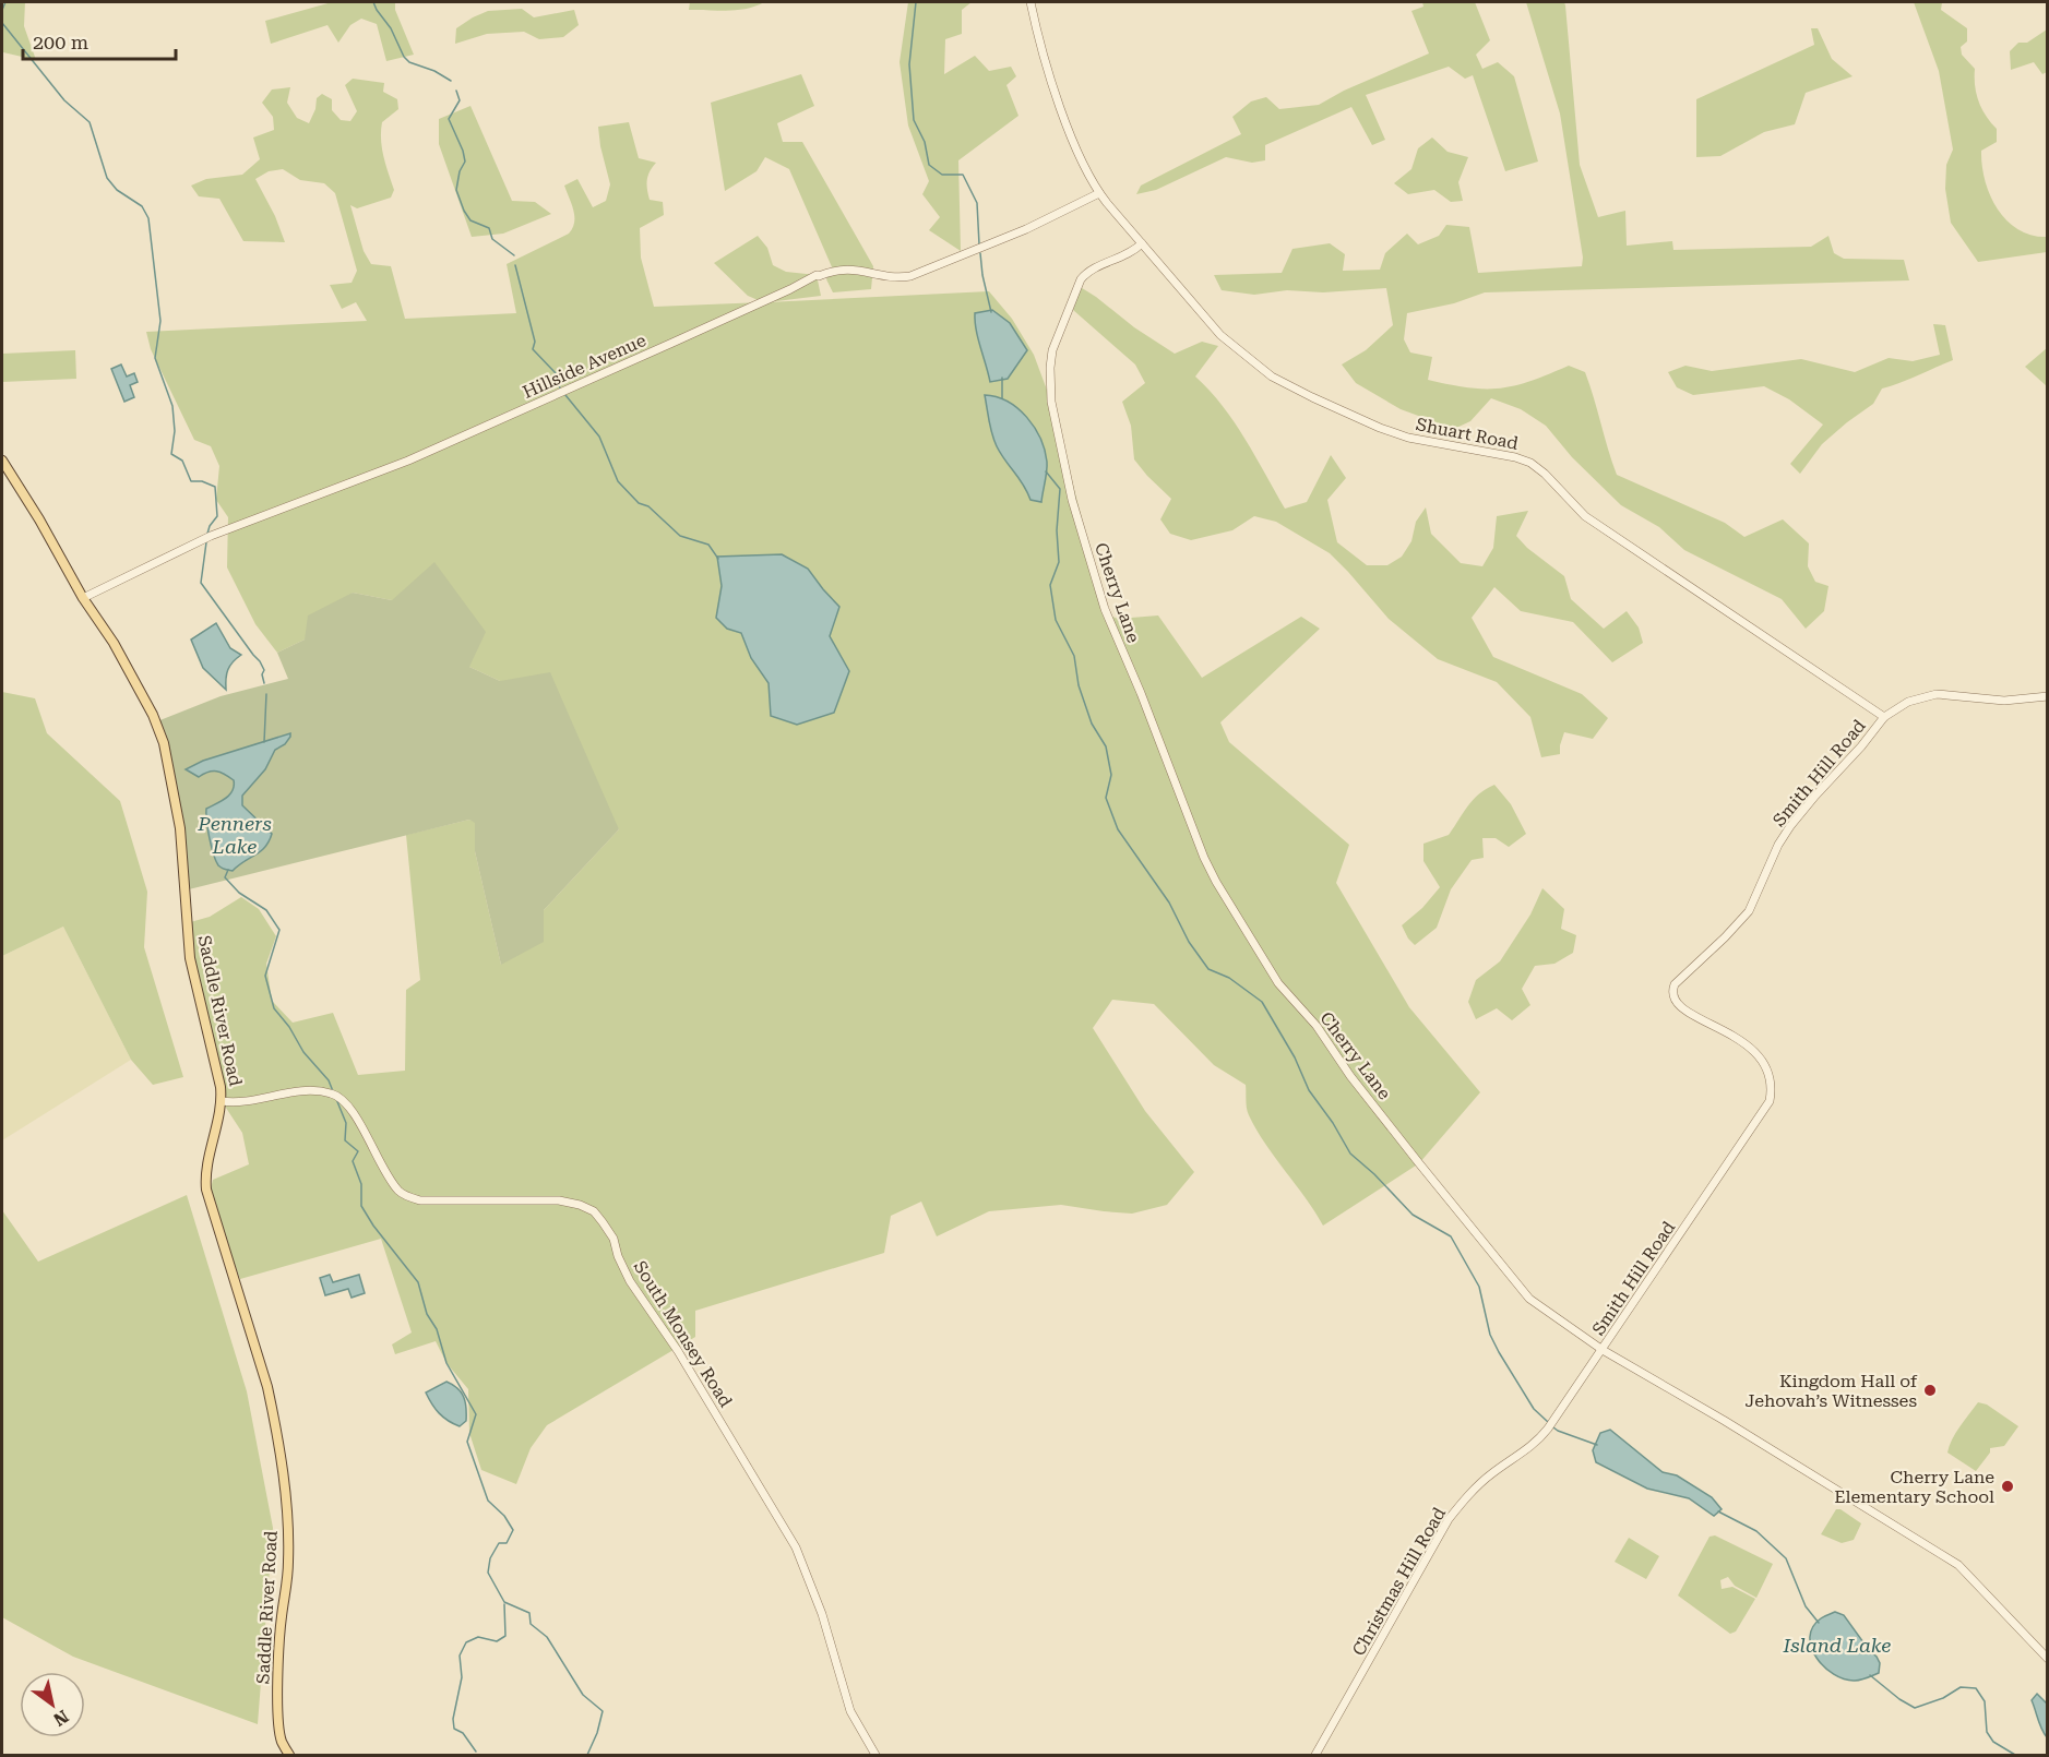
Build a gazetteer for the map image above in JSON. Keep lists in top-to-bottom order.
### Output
{
  "streets": {
    "main road": ["Saddle River Road"],
    "street": [
      "Hillside Avenue",
      "Shuart Road",
      "Cherry Lane",
      "Smith Hill Road",
      "South Monsey Road",
      "Christmas Hill Road"
    ]
  },
  "crossings": [
    ["Hillside Avenue", "Shuart Road"],
    ["Hillside Avenue", "Saddle River Road"],
    ["Shuart Road", "Cherry Lane"],
    ["Shuart Road", "Smith Hill Road"],
    ["Cherry Lane", "Smith Hill Road"],
    ["Cherry Lane", "Christmas Hill Road"],
    ["Smith Hill Road", "Christmas Hill Road"],
    ["Saddle River Road", "South Monsey Road"]
  ],
  "water": ["Penners Lake", "Island Lake"],
  "places": ["Kingdom Hall of Jehovah’s Witnesses", "Cherry Lane Elementary School"],
  "scale_bar": "200 m",
  "north": "bottom right"
}
